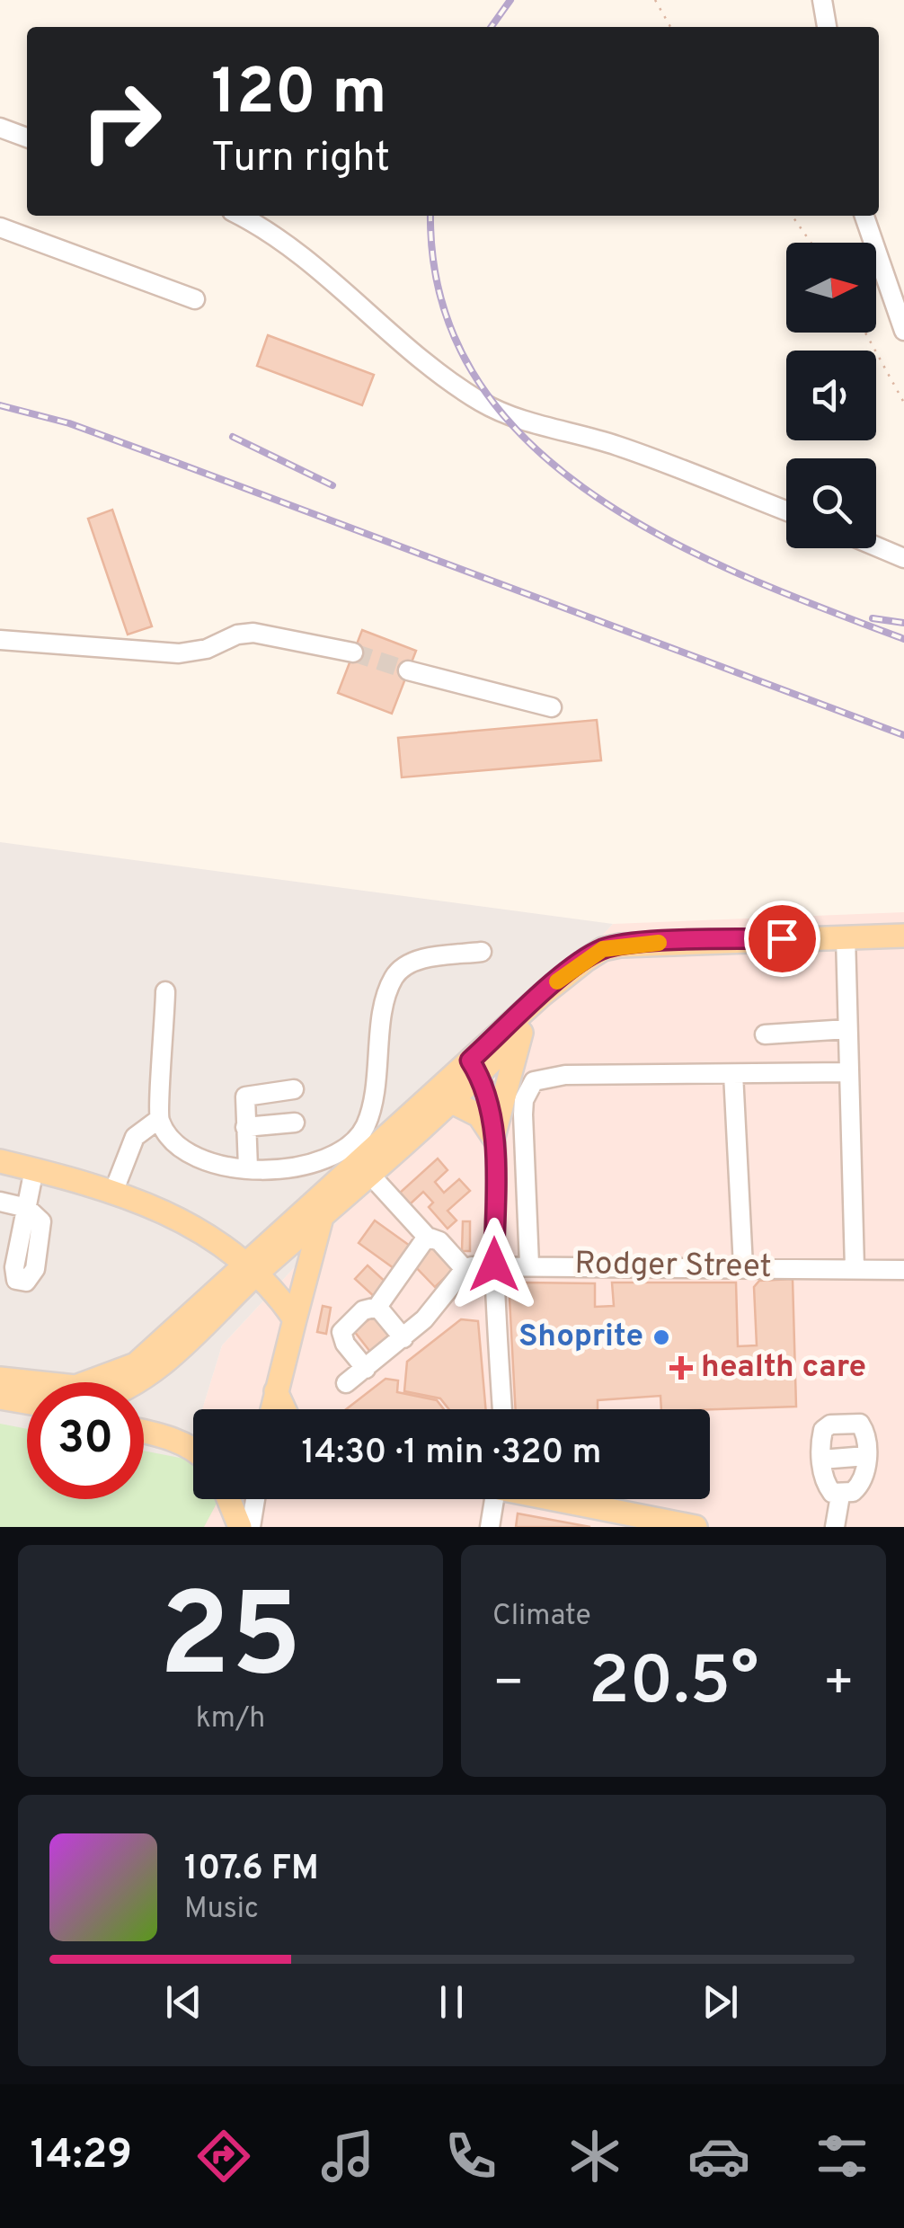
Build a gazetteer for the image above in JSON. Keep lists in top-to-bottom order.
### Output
{
  "streets": {
    "street": ["Rodger Street"]
  },
  "places": {
    "other": ["Shoprite"],
    "health": ["health care"]
  },
  "north": "right",
  "page": {
    "turn": ["120 m", "Turn right"],
    "limit": "30",
    "trip": "14:30 · 1 min · 320 m",
    "tile": [
      ["25", "km/h"],
      "Climate"
    ],
    "heat": ["−", "20.5°", "+"],
    "song": ["107.6 FM", "Music"],
    "tabs": "14:29"
  }
}
